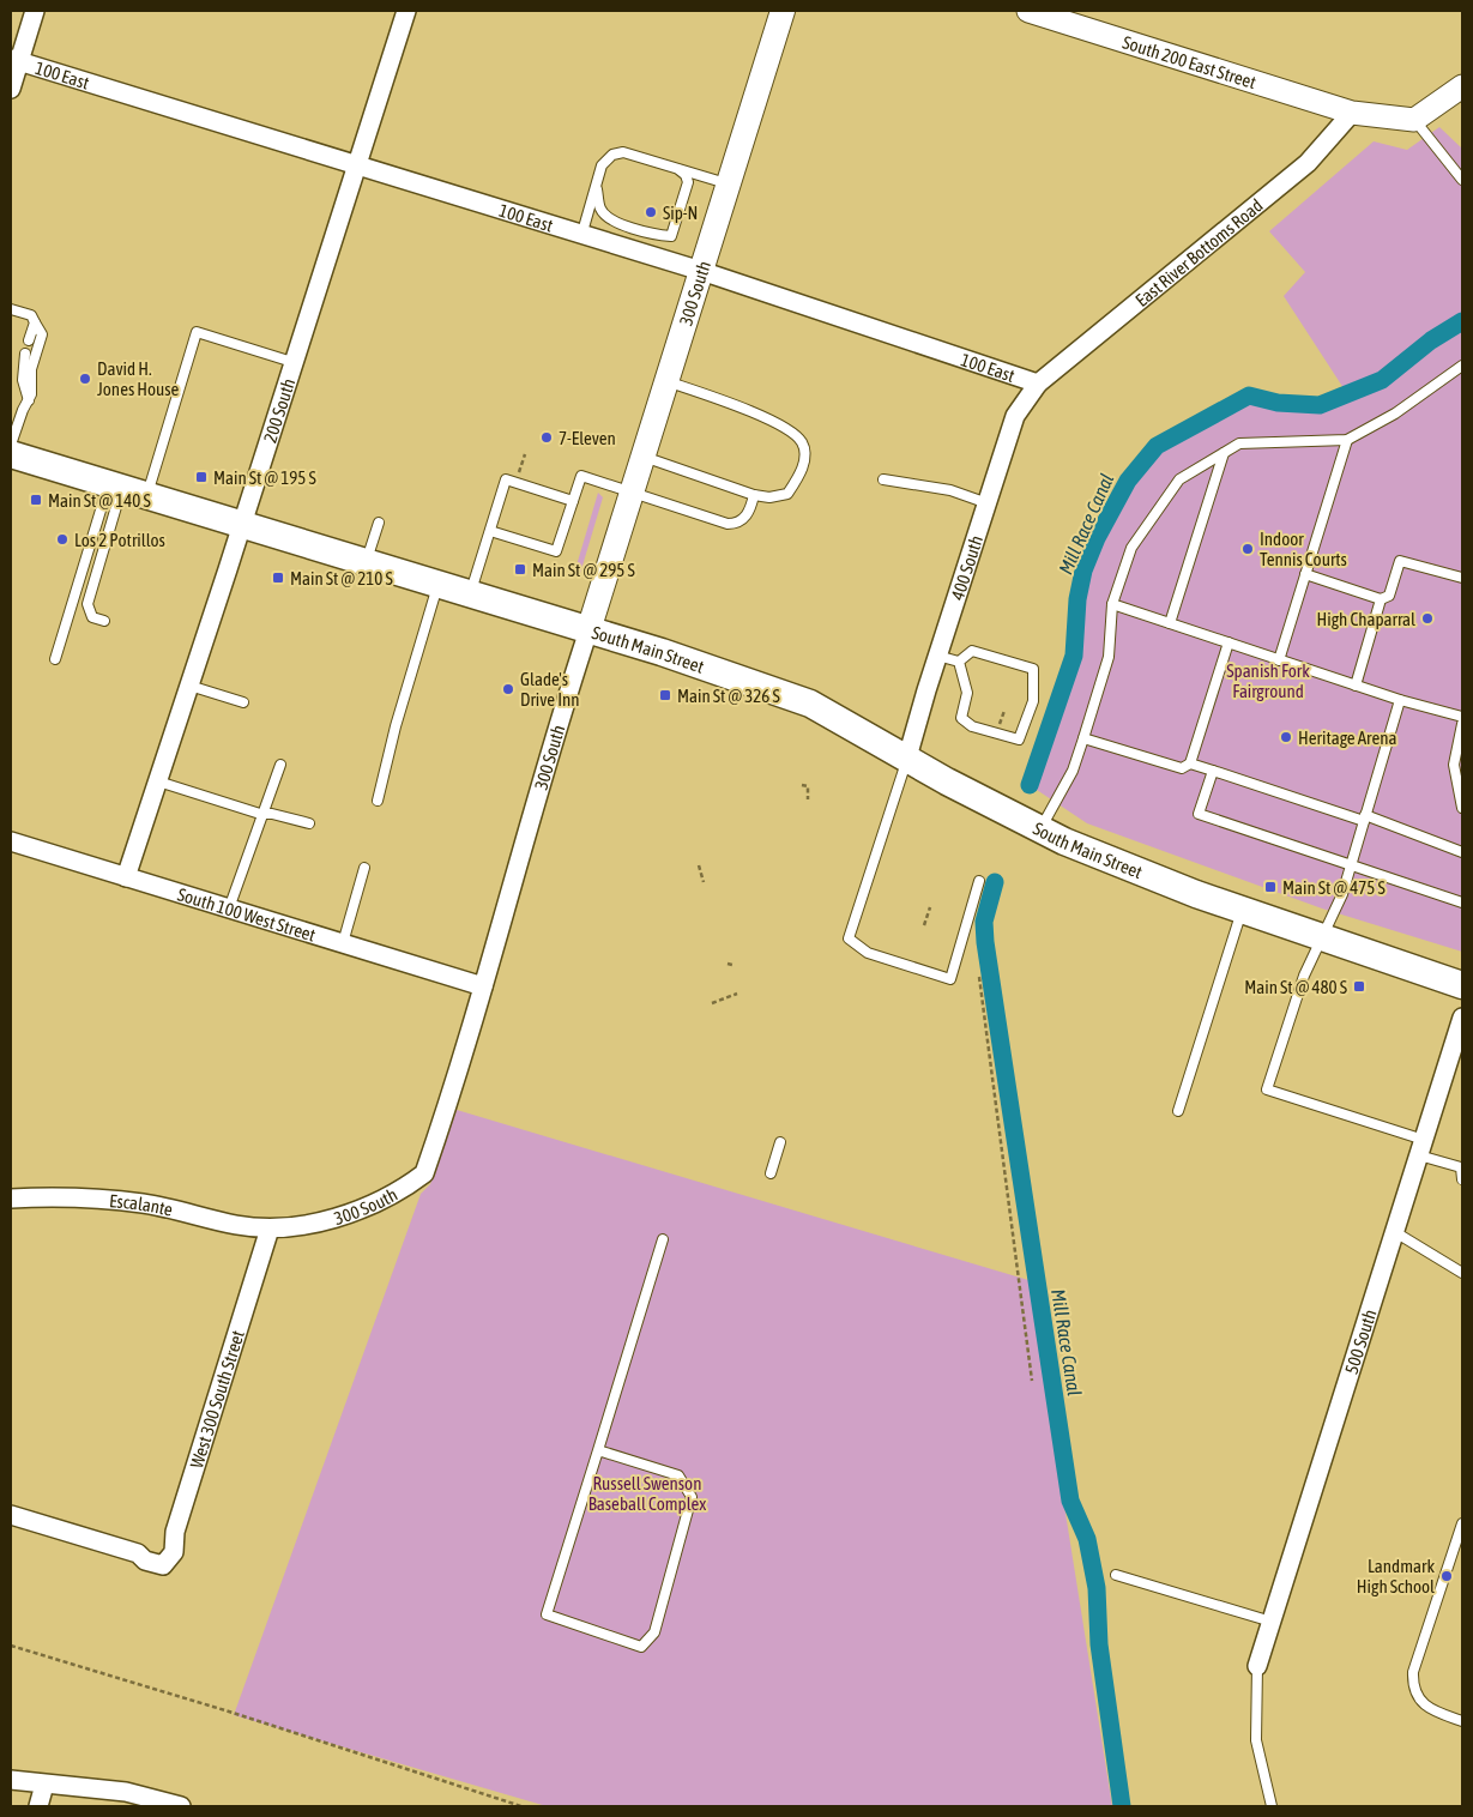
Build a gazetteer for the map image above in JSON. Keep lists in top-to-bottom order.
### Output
{
  "streets": {
    "main road": ["300 South", "South Main Street"],
    "street": [
      "South 200 East Street",
      "100 East",
      "East River Bottoms Road",
      "200 South",
      "400 South",
      "South 100 West Street",
      "Escalante",
      "500 South",
      "West 300 South Street"
    ]
  },
  "crossings": [
    ["South 200 East Street", "East River Bottoms Road"],
    ["100 East", "East River Bottoms Road"],
    ["100 East", "300 South"],
    ["100 East", "200 South"],
    ["100 East", "400 South"],
    ["East River Bottoms Road", "400 South"],
    ["300 South", "South Main Street"],
    ["300 South", "South 100 West Street"],
    ["300 South", "Escalante"],
    ["300 South", "West 300 South Street"],
    ["200 South", "South Main Street"],
    ["200 South", "South 100 West Street"],
    ["400 South", "South Main Street"],
    ["Escalante", "West 300 South Street"]
  ],
  "water": ["Mill Race Canal"],
  "parks": ["Spanish Fork Fairground", "Russell Swenson Baseball Complex"],
  "places": {
    "other": [
      "Sip-N",
      "David H. Jones House",
      "7-Eleven",
      "Los 2 Potrillos",
      "Indoor Tennis Courts",
      "High Chaparral",
      "Glade's Drive Inn",
      "Heritage Arena",
      "Landmark High School"
    ],
    "transit": [
      "Main St @ 195 S",
      "Main St @ 140 S",
      "Main St @ 295 S",
      "Main St @ 210 S",
      "Main St @ 326 S",
      "Main St @ 475 S",
      "Main St @ 480 S"
    ]
  }
}
